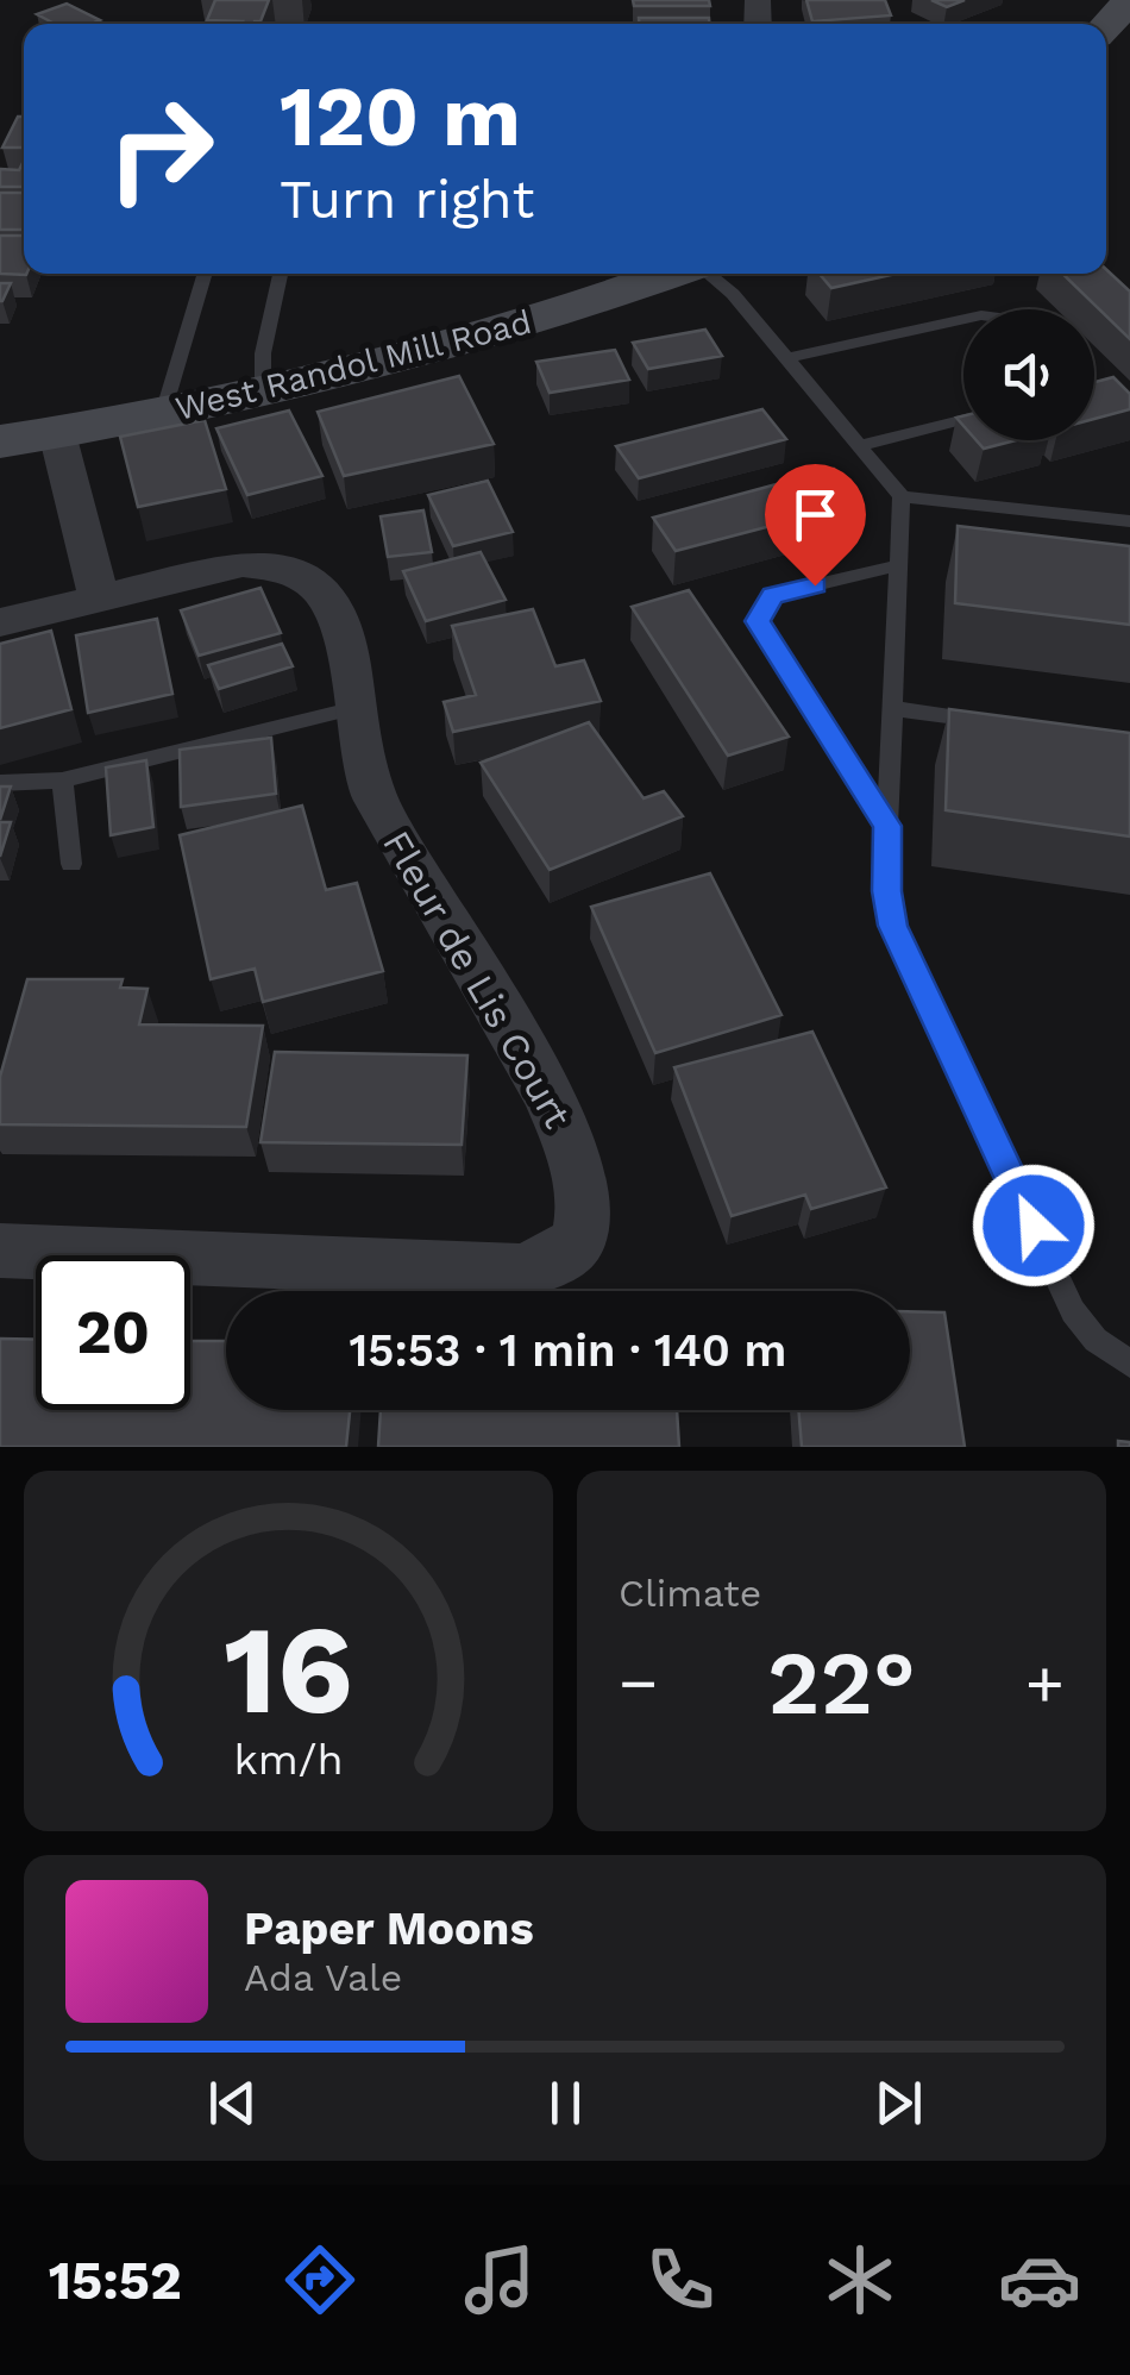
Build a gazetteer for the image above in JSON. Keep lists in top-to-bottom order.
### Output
{
  "streets": {
    "main road": ["West Randol Mill Road"],
    "street": ["Fleur de Lis Court"]
  },
  "page": {
    "turn": ["120 m", "Turn right"],
    "limit": "20",
    "trip": "15:53 · 1 min · 140 m",
    "tile": "Climate",
    "heat": ["−", "22°", "+"],
    "song": ["Paper Moons", "Ada Vale"],
    "tabs": "15:52",
    "gauge": ["16", "km/h"]
  }
}
